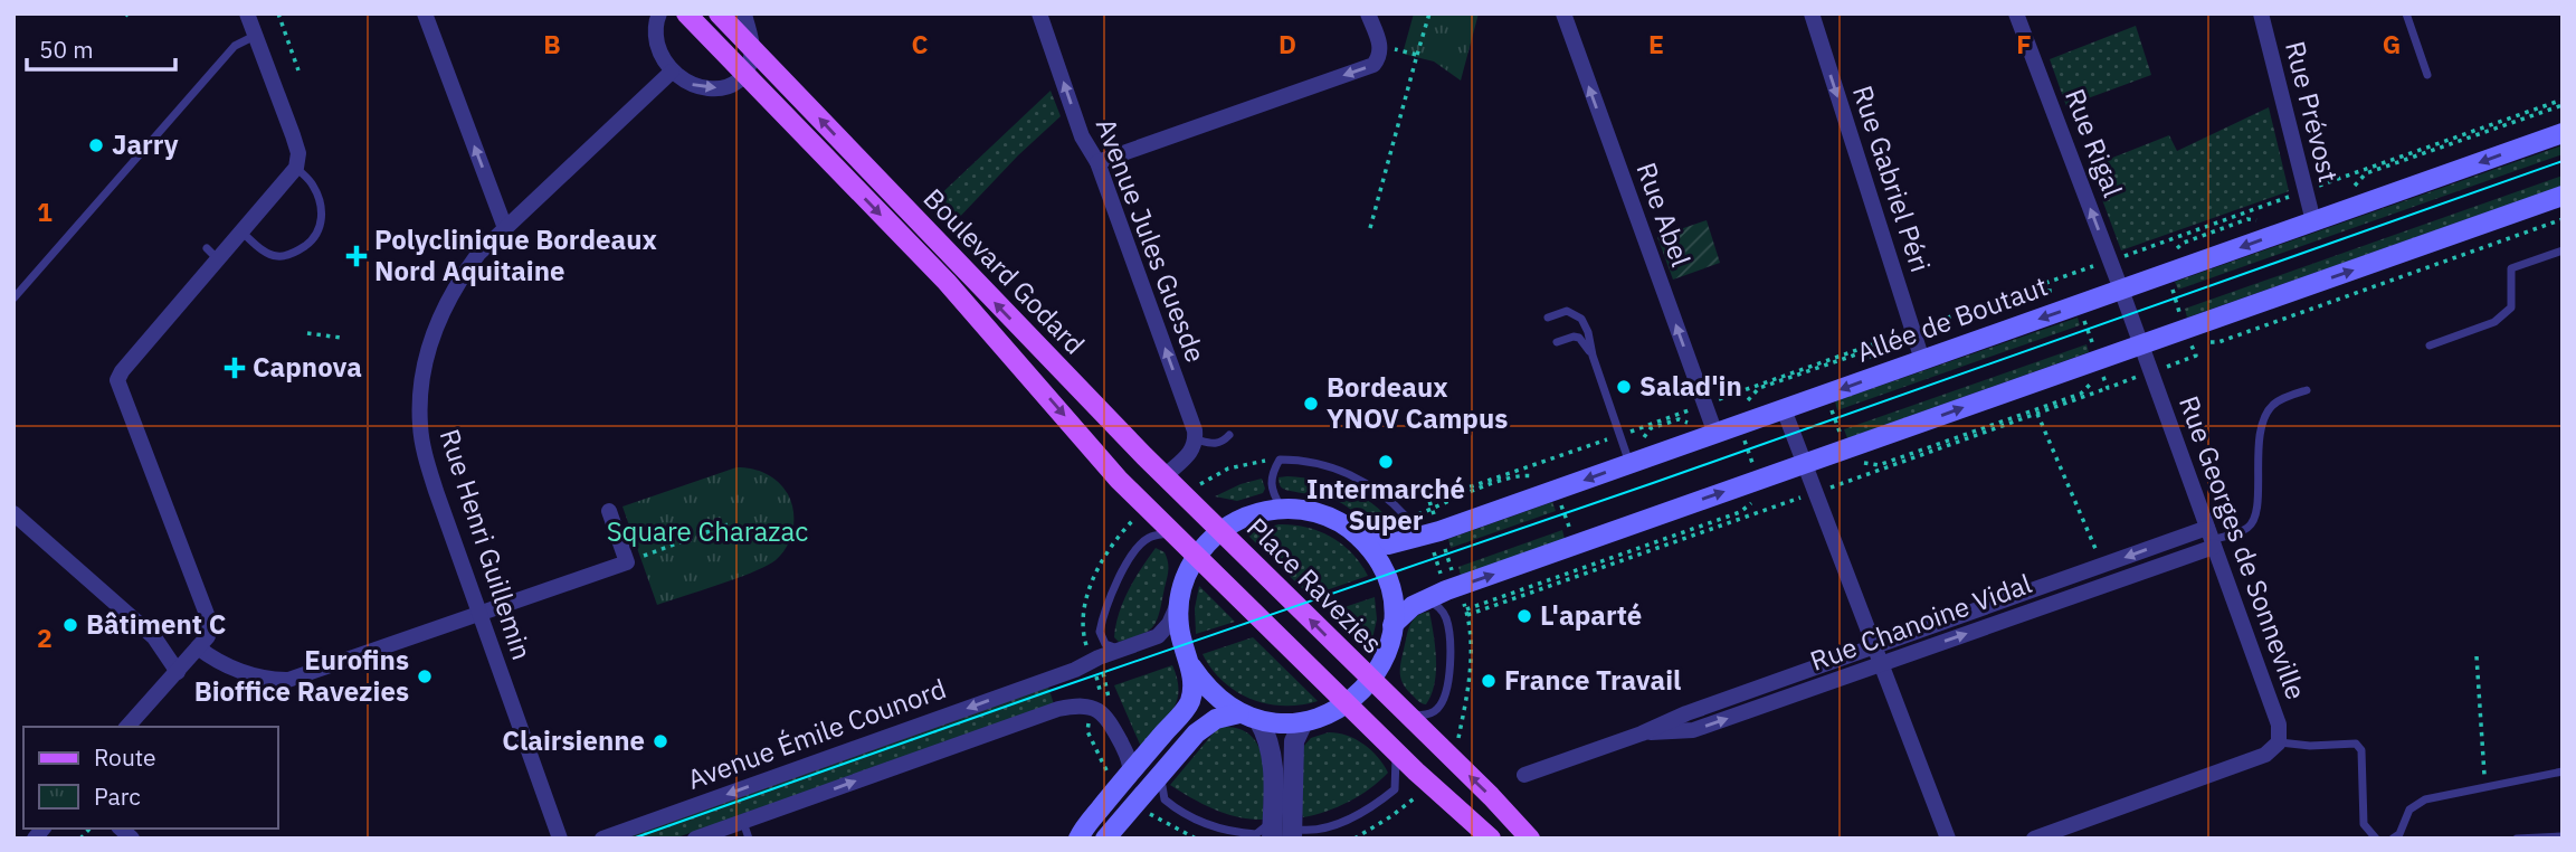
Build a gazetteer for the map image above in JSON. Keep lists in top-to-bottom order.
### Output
{
  "streets": {
    "main road": ["Boulevard Godard", "Allée de Boutaut", "Place Ravezies"],
    "street": [
      "Rue Prévost",
      "Rue Rigal",
      "Rue Gabriel Péri",
      "Rue Abel",
      "Avenue Jules Guesde",
      "Rue Henri Guillemin",
      "Rue Georges de Sonneville",
      "Rue Chanoine Vidal",
      "Avenue Émile Counord"
    ]
  },
  "crossings": [
    ["Rue Prévost", "Allée de Boutaut"],
    ["Rue Rigal", "Allée de Boutaut"],
    ["Rue Rigal", "Rue Georges de Sonneville"],
    ["Rue Gabriel Péri", "Allée de Boutaut"],
    ["Rue Abel", "Allée de Boutaut"],
    ["Boulevard Godard", "Place Ravezies"],
    ["Allée de Boutaut", "Rue Georges de Sonneville"],
    ["Allée de Boutaut", "Place Ravezies"],
    ["Rue Georges de Sonneville", "Rue Chanoine Vidal"],
    ["Place Ravezies", "Avenue Émile Counord"]
  ],
  "one_way": [
    "Rue Rigal",
    "Rue Gabriel Péri",
    "Rue Abel",
    "Avenue Jules Guesde"
  ],
  "parks": ["Square Charazac"],
  "places": {
    "other": [
      "Jarry",
      "Salad'in",
      "Bordeaux YNOV Campus",
      "Intermarché Super",
      "L'aparté",
      "Bâtiment C",
      "Eurofins Bioffice Ravezies",
      "France Travail",
      "Clairsienne"
    ],
    "health": ["Polyclinique Bordeaux Nord Aquitaine", "Capnova"]
  },
  "legend": ["Route", "Parc"],
  "scale_bar": "50 m",
  "grid": {
    "columns": [
      "B",
      "C",
      "D",
      "E",
      "F",
      "G"
    ],
    "rows": ["1", "2"]
  }
}
